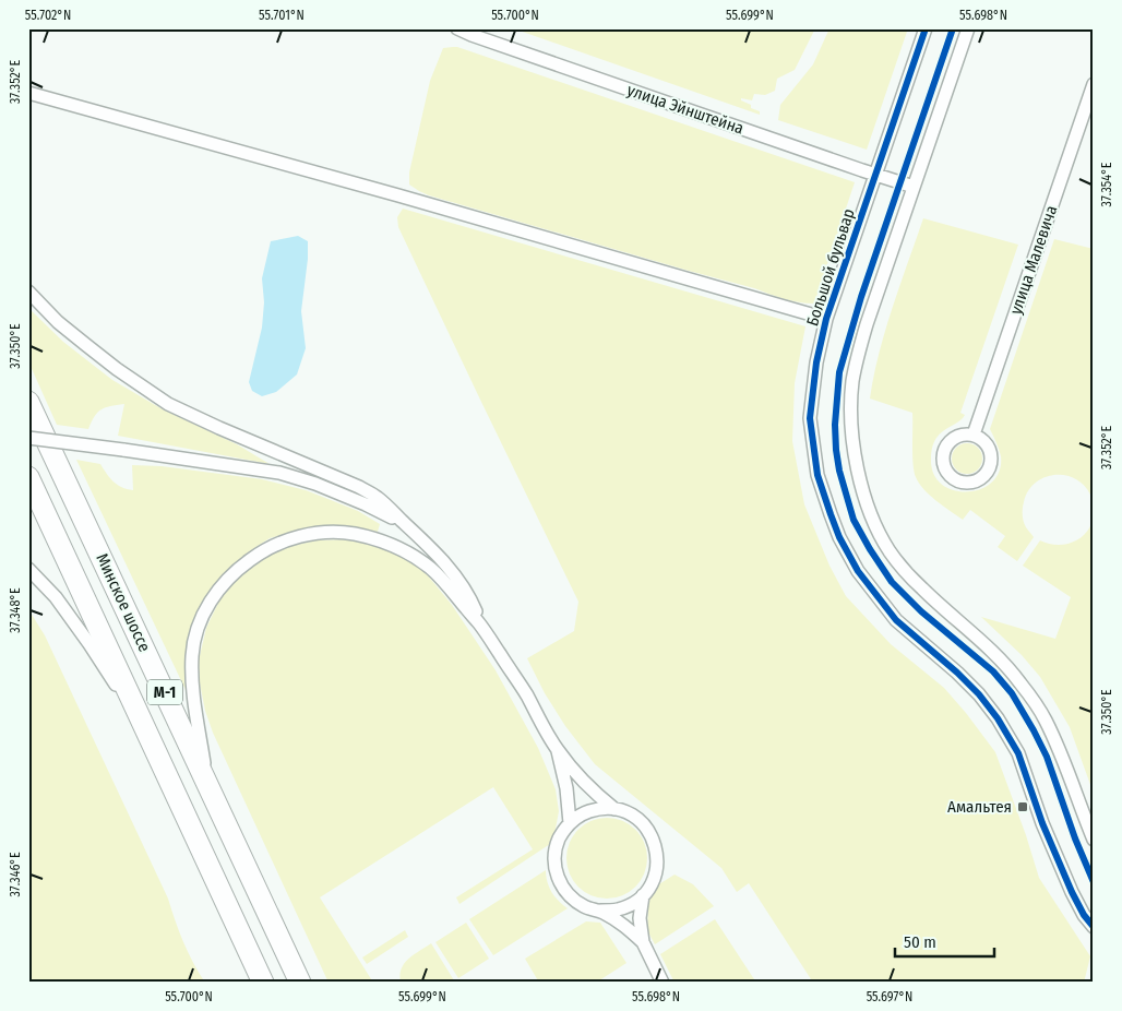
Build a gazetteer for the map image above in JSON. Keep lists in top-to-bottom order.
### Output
{
  "streets": {
    "highway": ["Минское шоссе", "М-1"],
    "street": ["улица Эйнштейна", "улица Малевича", "Большой бульвар"]
  },
  "crossings": [
    ["улица Эйнштейна", "Большой бульвар"]
  ],
  "places": {
    "transit": ["Амальтея"]
  },
  "scale_bar": "50 m",
  "coordinates": [
    "55.702°N",
    "55.701°N",
    "55.700°N",
    "55.699°N",
    "55.698°N",
    "37.352°E",
    "37.354°E",
    "37.350°E",
    "37.348°E",
    "37.346°E",
    "55.697°N"
  ]
}
